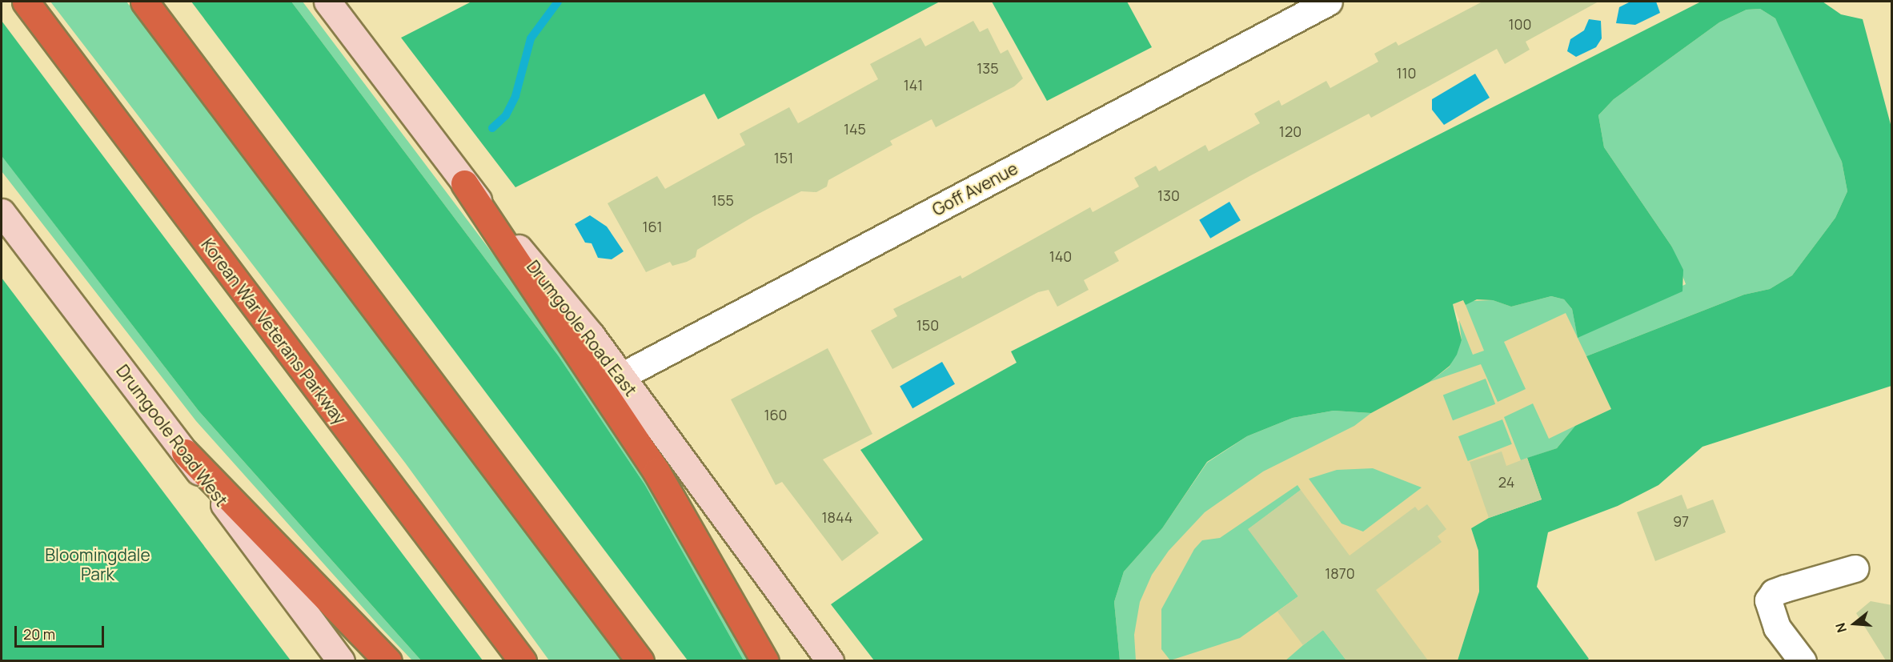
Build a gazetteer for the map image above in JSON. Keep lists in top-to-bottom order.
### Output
{
  "streets": {
    "highway": ["Korean War Veterans Parkway"],
    "street": ["Goff Avenue", "Drumgoole Road East", "Drumgoole Road West"]
  },
  "crossings": [
    ["Goff Avenue", "Drumgoole Road East"]
  ],
  "parks": ["Bloomingdale Park"],
  "house_numbers": [
    "100",
    "135",
    "110",
    "141",
    "145",
    "120",
    "151",
    "130",
    "155",
    "161",
    "140",
    "150",
    "160",
    "24",
    "1844",
    "97",
    "1870"
  ],
  "scale_bar": "20 m",
  "north": "left"
}
